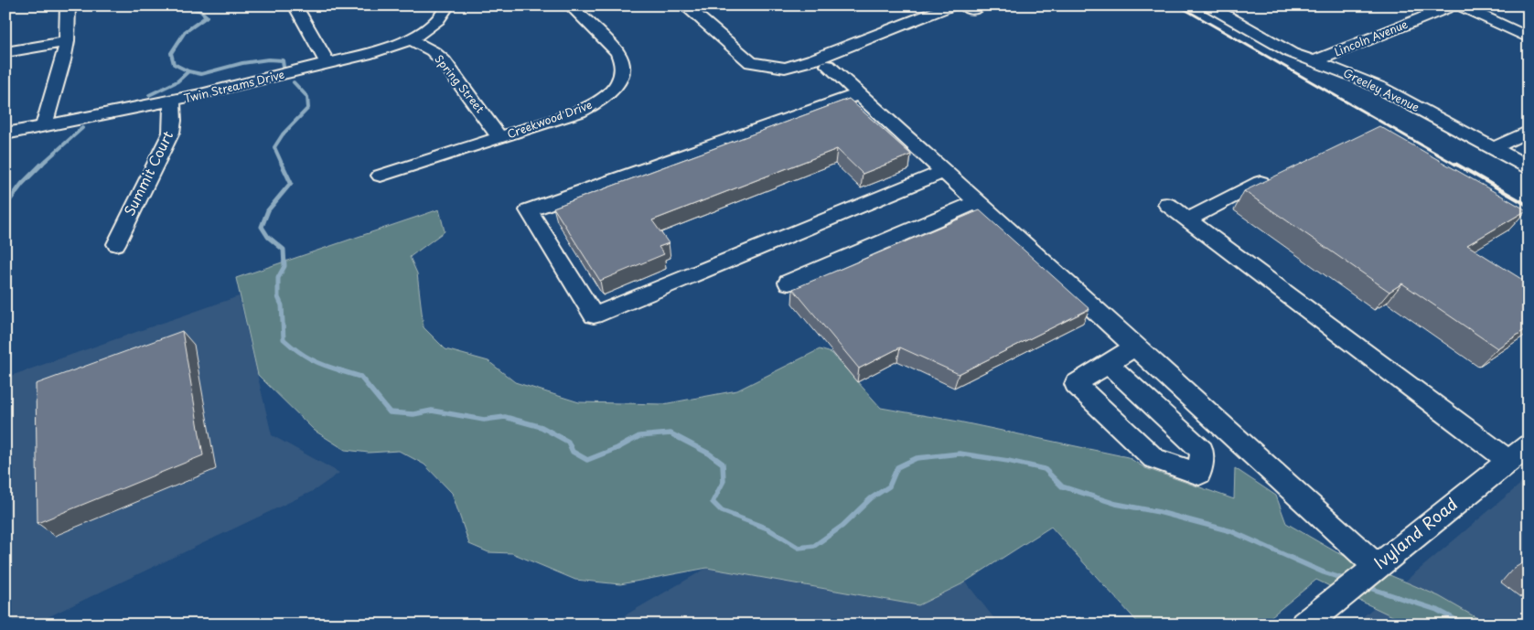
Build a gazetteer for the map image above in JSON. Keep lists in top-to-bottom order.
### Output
{
  "streets": {
    "street": [
      "Lincoln Avenue",
      "Spring Street",
      "Twin Streams Drive",
      "Greeley Avenue",
      "Creekwood Drive",
      "Summit Court",
      "Ivyland Road"
    ]
  },
  "crossings": [
    ["Lincoln Avenue", "Greeley Avenue"],
    ["Spring Street", "Twin Streams Drive"],
    ["Spring Street", "Creekwood Drive"],
    ["Twin Streams Drive", "Summit Court"]
  ]
}
